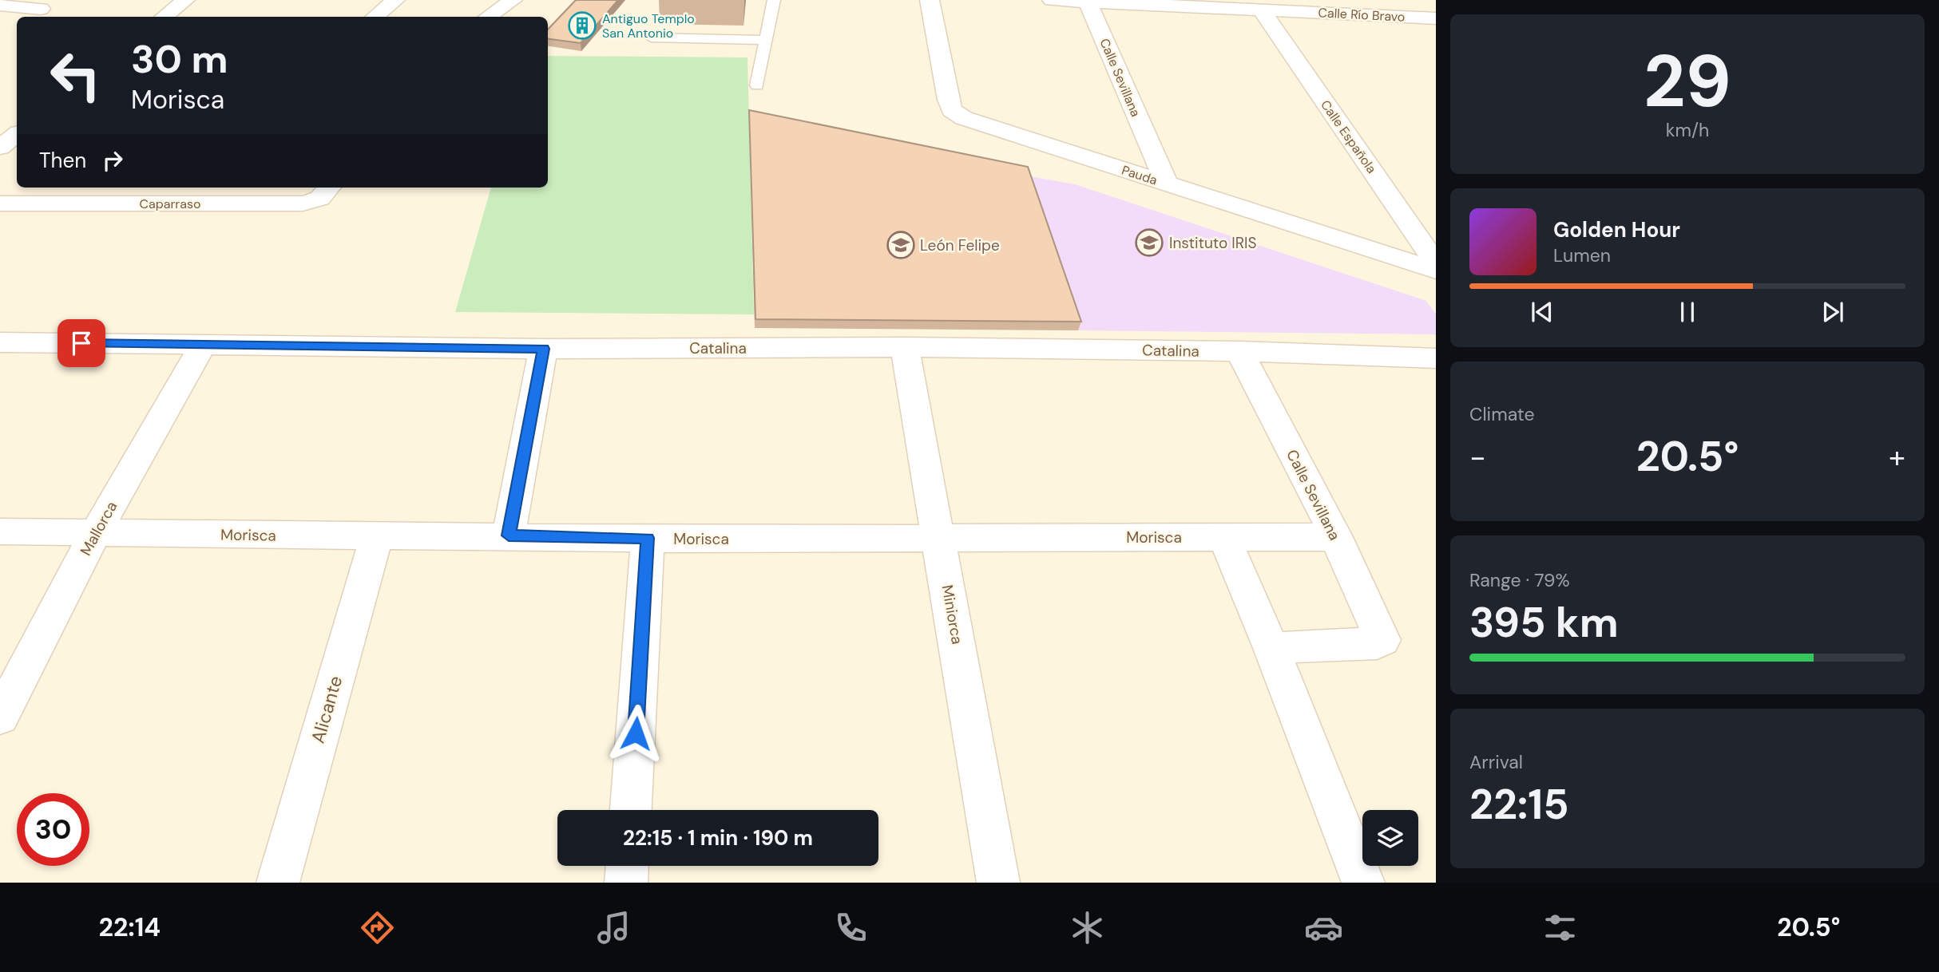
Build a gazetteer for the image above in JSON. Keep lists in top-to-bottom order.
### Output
{
  "streets": {
    "street": [
      "Calle Río Bravo",
      "Calle Sevillana",
      "Calle Española",
      "Pauda",
      "Caparraso",
      "Catalina",
      "Mallorca",
      "Morisca",
      "Miniorca",
      "Alicante"
    ]
  },
  "crossings": [
    ["Calle Río Bravo", "Calle Sevillana"],
    ["Calle Río Bravo", "Calle Española"],
    ["Calle Sevillana", "Pauda"],
    ["Calle Sevillana", "Catalina"],
    ["Calle Sevillana", "Morisca"],
    ["Catalina", "Mallorca"],
    ["Catalina", "Miniorca"],
    ["Mallorca", "Morisca"],
    ["Morisca", "Miniorca"],
    ["Morisca", "Alicante"]
  ],
  "places": {
    "building": ["Antiguo Templo San Antonio"],
    "school or university": ["Instituto IRIS", "León Felipe"]
  },
  "page": {
    "tile": [
      ["29", "km/h"],
      "Climate",
      ["Range · 79%", "395 km"],
      ["Arrival", "22:15"]
    ],
    "turn": ["30 m", "Morisca"],
    "then": "Then",
    "song": ["Golden Hour", "Lumen"],
    "heat": ["−", "20.5°", "+"],
    "limit": "30",
    "trip": "22:15 · 1 min · 190 m",
    "tabs": ["22:14", "20.5°"]
  }
}
